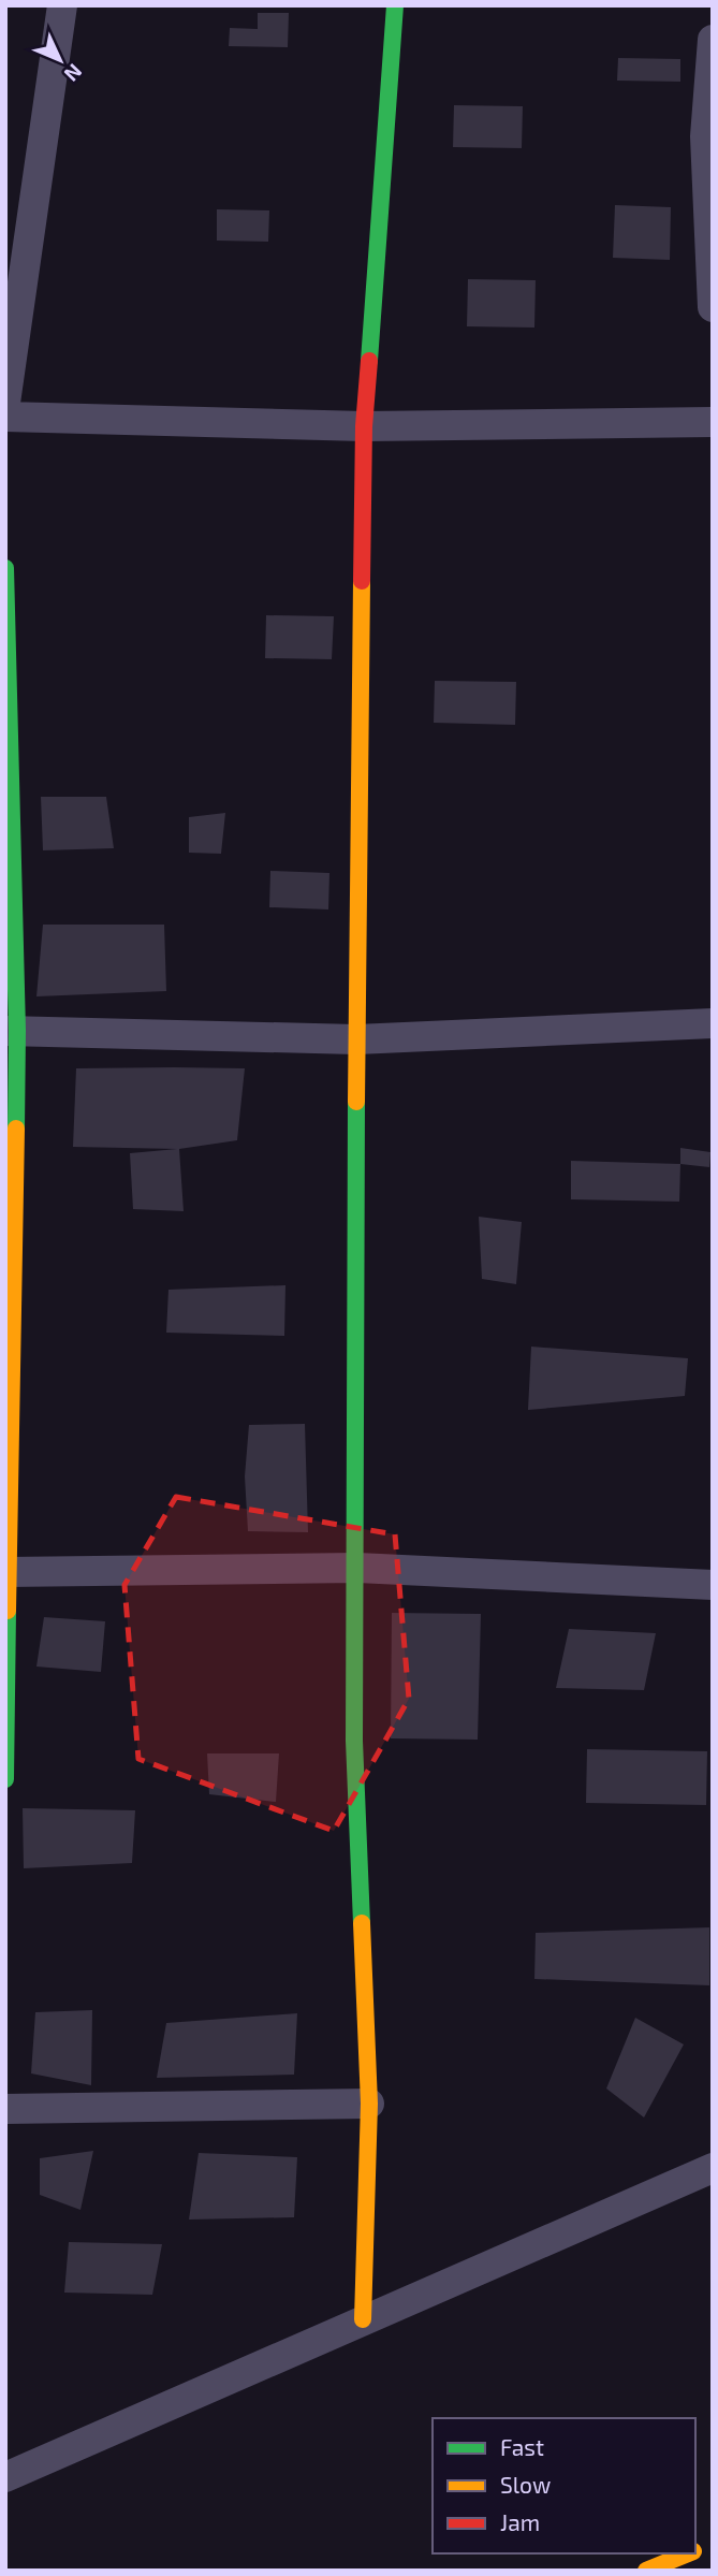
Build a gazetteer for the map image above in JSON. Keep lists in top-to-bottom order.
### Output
{
  "legend": ["Fast", "Slow", "Jam"],
  "north": "bottom right"
}
